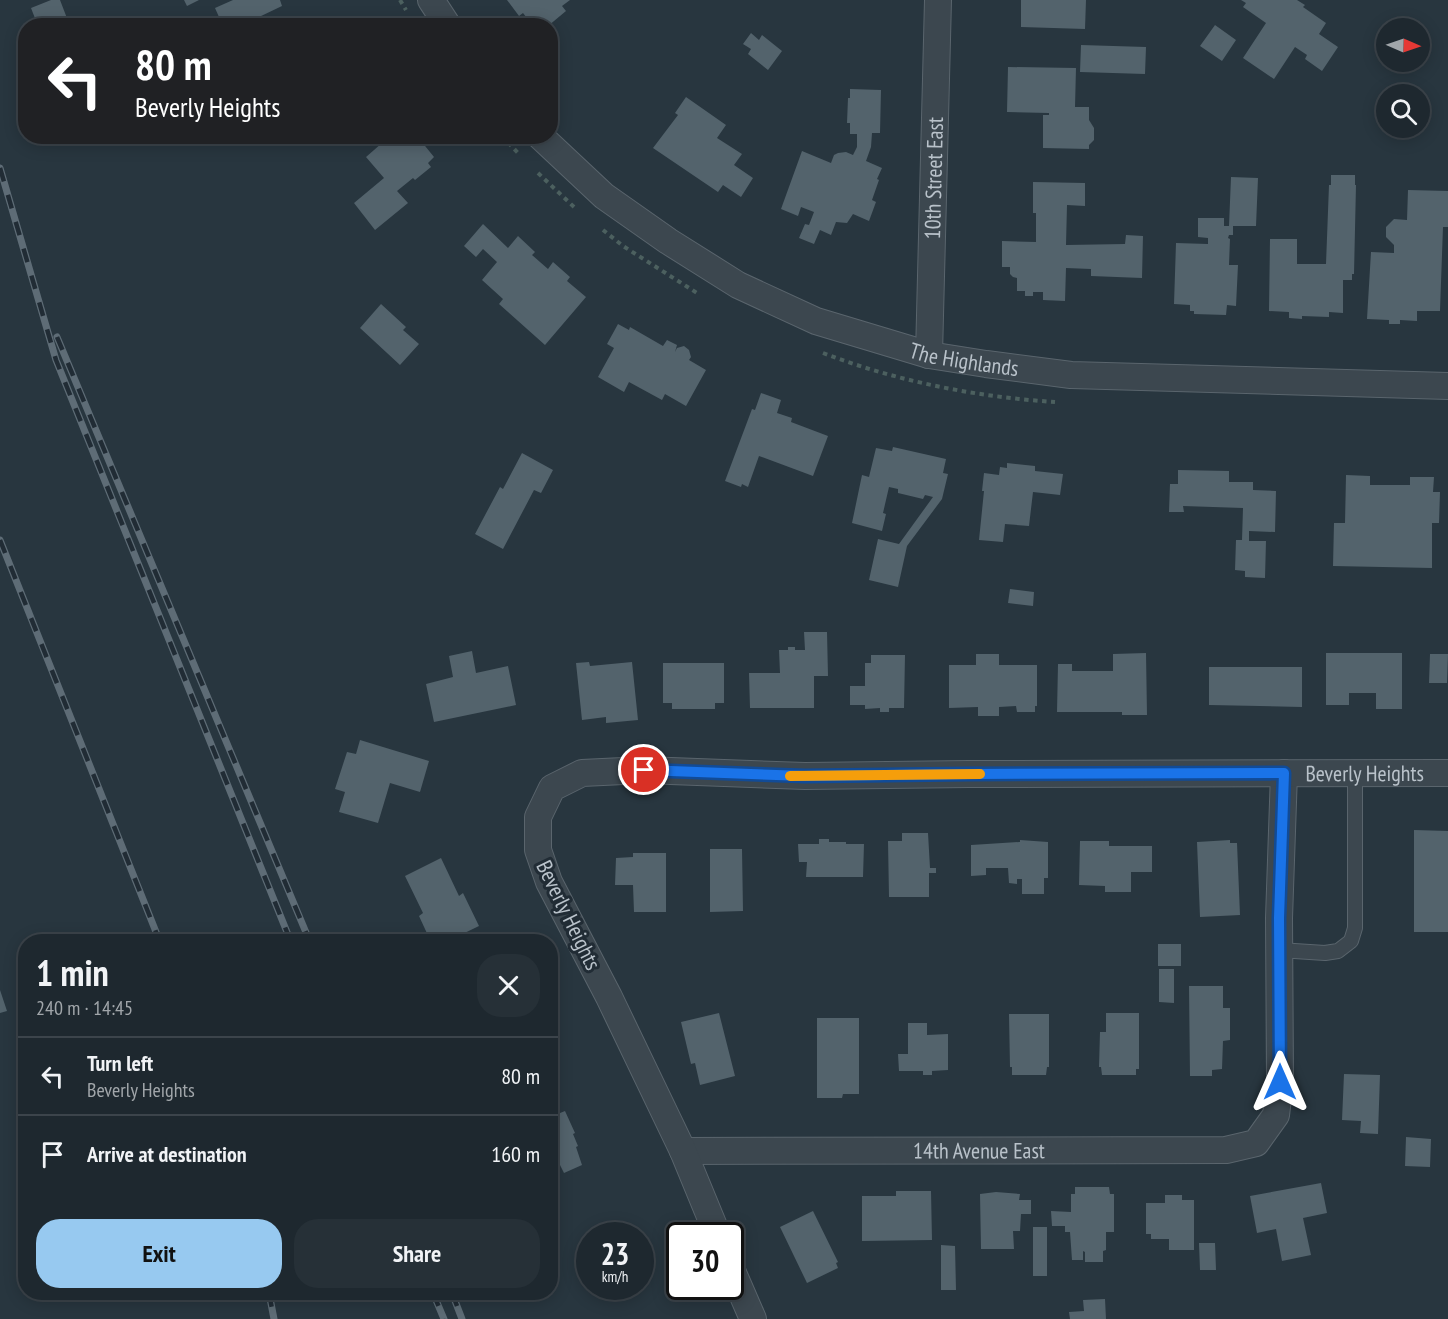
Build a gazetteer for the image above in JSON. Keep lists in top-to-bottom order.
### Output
{
  "streets": {
    "street": [
      "10th Street East",
      "The Highlands",
      "Beverly Heights",
      "14th Avenue East"
    ]
  },
  "crossings": [
    ["10th Street East", "The Highlands"],
    ["Beverly Heights", "14th Avenue East"]
  ],
  "north": "right",
  "page": {
    "turn": ["80 m", "Beverly Heights"],
    "heading": ["1 min", "240 m · 14:45"],
    "list": [
      {
        "name": "Turn left",
        "note": "Beverly Heights",
        "value": "80 m"
      },
      {
        "name": "Arrive at destination",
        "value": "160 m"
      }
    ],
    "buttons": ["Exit", "Share"],
    "speed": "23 km/h",
    "limit": "30"
  }
}
